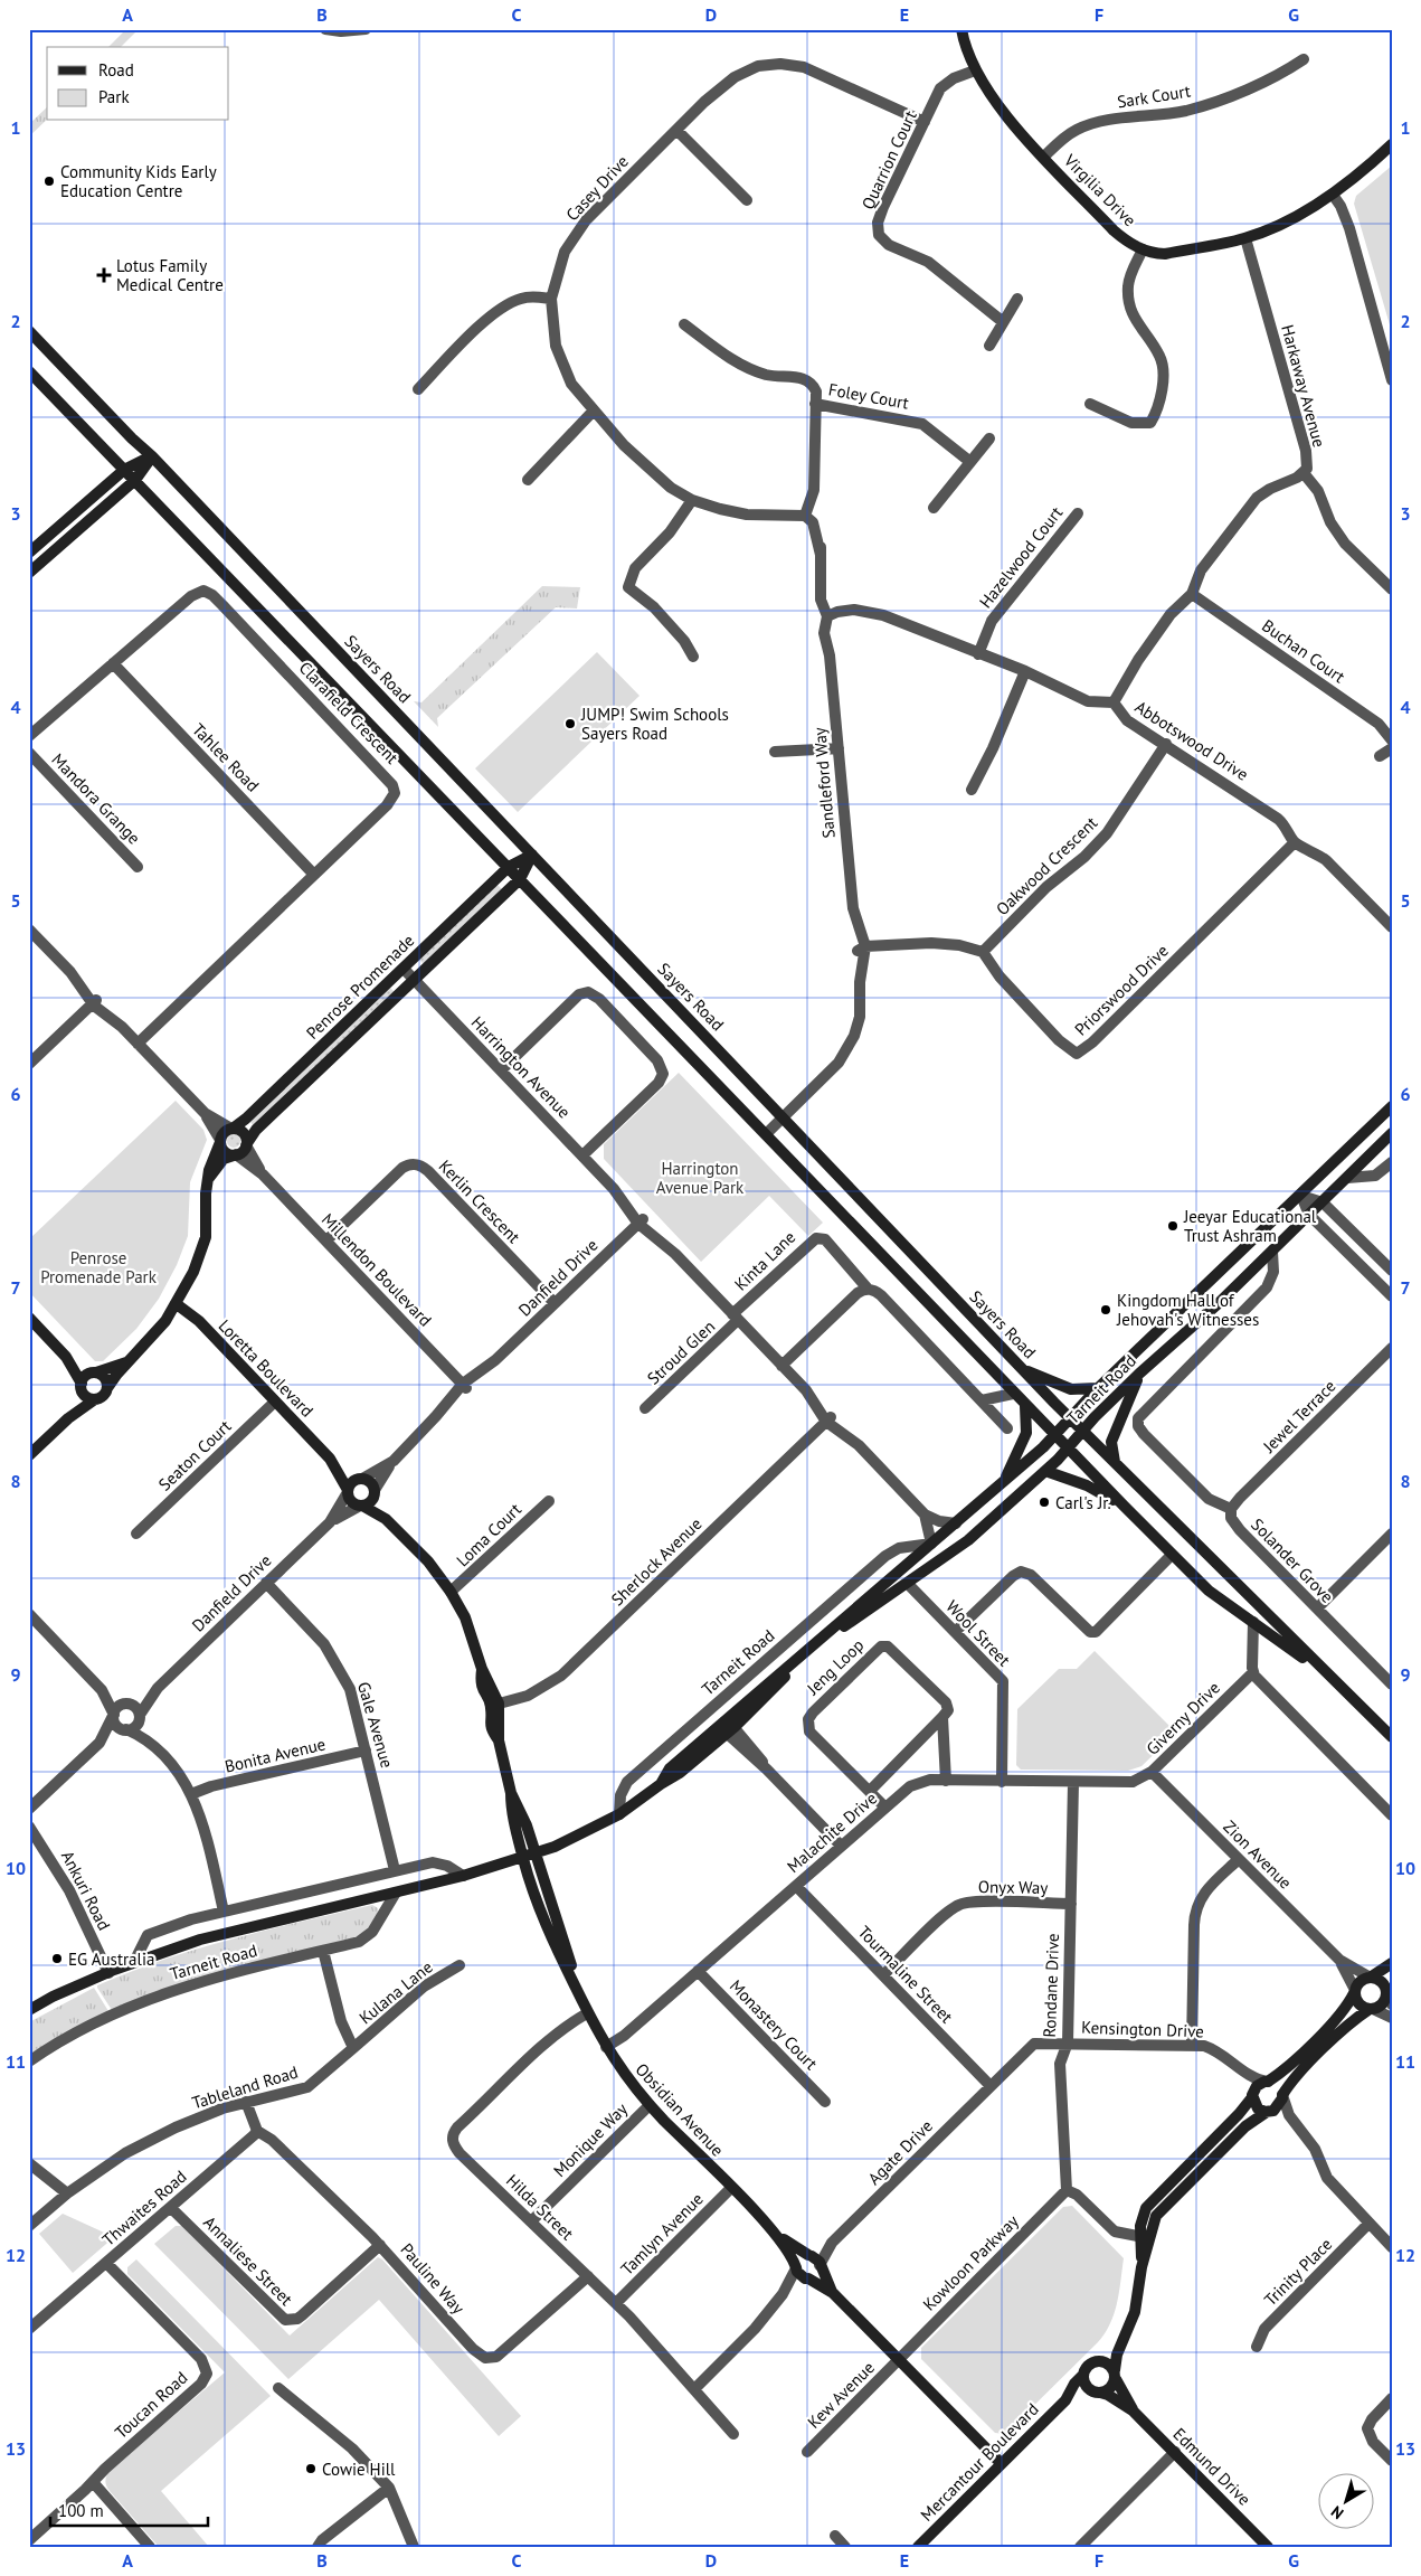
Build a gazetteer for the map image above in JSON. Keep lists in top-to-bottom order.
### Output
{
  "streets": {
    "main road": [
      "Virgilia Drive",
      "Sayers Road",
      "Penrose Promenade",
      "Loretta Boulevard",
      "Tarneit Road",
      "Obsidian Avenue",
      "Mercantour Boulevard",
      "Edmund Drive"
    ],
    "street": [
      "Sark Court",
      "Quarrion Court",
      "Casey Drive",
      "Harkaway Avenue",
      "Foley Court",
      "Hazelwood Court",
      "Buchan Court",
      "Clarafield Crescent",
      "Abbotswood Drive",
      "Tahlee Road",
      "Sandleford Way",
      "Mandora Grange",
      "Oakwood Crescent",
      "Priorswood Drive",
      "Harrington Avenue",
      "Kerlin Crescent",
      "Kinta Lane",
      "Millendon Boulevard",
      "Danfield Drive",
      "Stroud Glen",
      "Jewel Terrace",
      "Seaton Court",
      "Loma Court",
      "Solander Grove",
      "Sherlock Avenue",
      "Wool Street",
      "Jeng Loop",
      "Giverny Drive",
      "Gale Avenue",
      "Bonita Avenue",
      "Malachite Drive",
      "Zion Avenue",
      "Onyx Way",
      "Ankuri Road",
      "Tourmaline Street",
      "Rondane Drive",
      "Kulana Lane",
      "Monastery Court",
      "Kensington Drive",
      "Tableland Road",
      "Monique Way",
      "Agate Drive",
      "Hilda Street",
      "Thwaites Road",
      "Tamlyn Avenue",
      "Annaliese Street",
      "Kowloon Parkway",
      "Trinity Place",
      "Pauline Way",
      "Kew Avenue",
      "Toucan Road"
    ]
  },
  "crossings": [
    ["Sark Court", "Virgilia Drive"],
    ["Quarrion Court", "Casey Drive"],
    ["Quarrion Court", "Virgilia Drive"],
    ["Casey Drive", "Sandleford Way"],
    ["Virgilia Drive", "Harkaway Avenue"],
    ["Harkaway Avenue", "Buchan Court"],
    ["Harkaway Avenue", "Abbotswood Drive"],
    ["Hazelwood Court", "Abbotswood Drive"],
    ["Sayers Road", "Sandleford Way"],
    ["Sayers Road", "Penrose Promenade"],
    ["Sayers Road", "Tarneit Road"],
    ["Clarafield Crescent", "Tahlee Road"],
    ["Abbotswood Drive", "Sandleford Way"],
    ["Abbotswood Drive", "Oakwood Crescent"],
    ["Abbotswood Drive", "Priorswood Drive"],
    ["Oakwood Crescent", "Priorswood Drive"],
    ["Penrose Promenade", "Harrington Avenue"],
    ["Penrose Promenade", "Millendon Boulevard"],
    ["Harrington Avenue", "Kinta Lane"],
    ["Harrington Avenue", "Danfield Drive"],
    ["Harrington Avenue", "Stroud Glen"],
    ["Harrington Avenue", "Tarneit Road"],
    ["Harrington Avenue", "Sherlock Avenue"],
    ["Kerlin Crescent", "Millendon Boulevard"],
    ["Kerlin Crescent", "Danfield Drive"],
    ["Kinta Lane", "Stroud Glen"],
    ["Millendon Boulevard", "Danfield Drive"],
    ["Danfield Drive", "Loretta Boulevard"],
    ["Danfield Drive", "Gale Avenue"],
    ["Loretta Boulevard", "Seaton Court"],
    ["Tarneit Road", "Solander Grove"],
    ["Tarneit Road", "Wool Street"],
    ["Tarneit Road", "Ankuri Road"],
    ["Tarneit Road", "Obsidian Avenue"],
    ["Jewel Terrace", "Solander Grove"],
    ["Wool Street", "Malachite Drive"],
    ["Jeng Loop", "Malachite Drive"],
    ["Giverny Drive", "Malachite Drive"],
    ["Giverny Drive", "Zion Avenue"],
    ["Gale Avenue", "Bonita Avenue"],
    ["Malachite Drive", "Tourmaline Street"],
    ["Malachite Drive", "Rondane Drive"],
    ["Malachite Drive", "Monastery Court"],
    ["Malachite Drive", "Obsidian Avenue"],
    ["Onyx Way", "Tourmaline Street"],
    ["Onyx Way", "Rondane Drive"],
    ["Tourmaline Street", "Kensington Drive"],
    ["Tourmaline Street", "Agate Drive"],
    ["Rondane Drive", "Kensington Drive"],
    ["Rondane Drive", "Kowloon Parkway"],
    ["Kulana Lane", "Tableland Road"],
    ["Kensington Drive", "Agate Drive"],
    ["Obsidian Avenue", "Monique Way"],
    ["Obsidian Avenue", "Agate Drive"],
    ["Obsidian Avenue", "Hilda Street"],
    ["Obsidian Avenue", "Tamlyn Avenue"],
    ["Monique Way", "Hilda Street"],
    ["Hilda Street", "Tamlyn Avenue"],
    ["Hilda Street", "Pauline Way"],
    ["Thwaites Road", "Annaliese Street"],
    ["Thwaites Road", "Pauline Way"],
    ["Thwaites Road", "Toucan Road"],
    ["Annaliese Street", "Pauline Way"],
    ["Kowloon Parkway", "Kew Avenue"]
  ],
  "parks": ["Harrington Avenue Park", "Penrose Promenade Park"],
  "places": {
    "other": [
      "Community Kids Early Education Centre",
      "JUMP! Swim Schools Sayers Road",
      "Jeeyar Educational Trust Ashram",
      "Kingdom Hall of Jehovah's Witnesses",
      "Carl's Jr.",
      "EG Australia",
      "Cowie Hill"
    ],
    "health": ["Lotus Family Medical Centre"]
  },
  "legend": ["Road", "Park"],
  "scale_bar": "100 m",
  "north": "bottom left",
  "grid": {
    "columns": [
      "A",
      "B",
      "C",
      "D",
      "E",
      "F",
      "G"
    ],
    "rows": [
      "1",
      "2",
      "3",
      "4",
      "5",
      "6",
      "7",
      "8",
      "9",
      "10",
      "11",
      "12",
      "13"
    ]
  }
}
